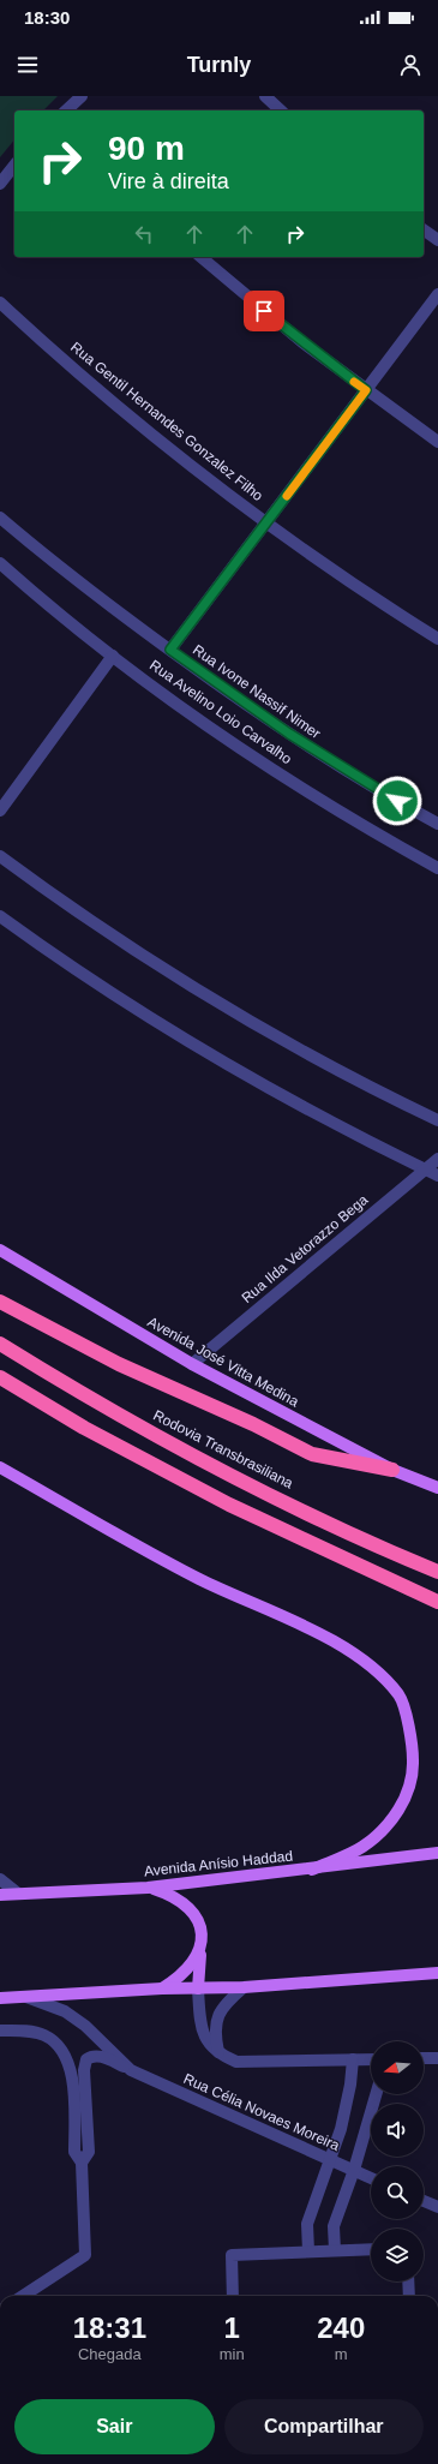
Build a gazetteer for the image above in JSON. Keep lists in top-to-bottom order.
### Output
{
  "streets": {
    "highway": ["Rodovia Transbrasiliana"],
    "main road": ["Avenida José Vitta Medina", "Avenida Anísio Haddad"],
    "street": [
      "Rua Gentil Hernandes Gonzalez Filho",
      "Rua Ivone Nassif Nimer",
      "Rua Avelino Loio Carvalho",
      "Rua Ilda Vetorazzo Bega",
      "Rua Célia Novaes Moreira"
    ]
  },
  "crossings": [
    ["Rua Ilda Vetorazzo Bega", "Avenida José Vitta Medina"]
  ],
  "north": "left",
  "page": {
    "status": "18:30",
    "header": "Turnly",
    "turn": ["90 m", "Vire à direita"],
    "eta": [
      "18:31",
      "Chegada",
      "1",
      "min",
      "240",
      "m"
    ],
    "buttons": ["Sair", "Compartilhar"]
  }
}
